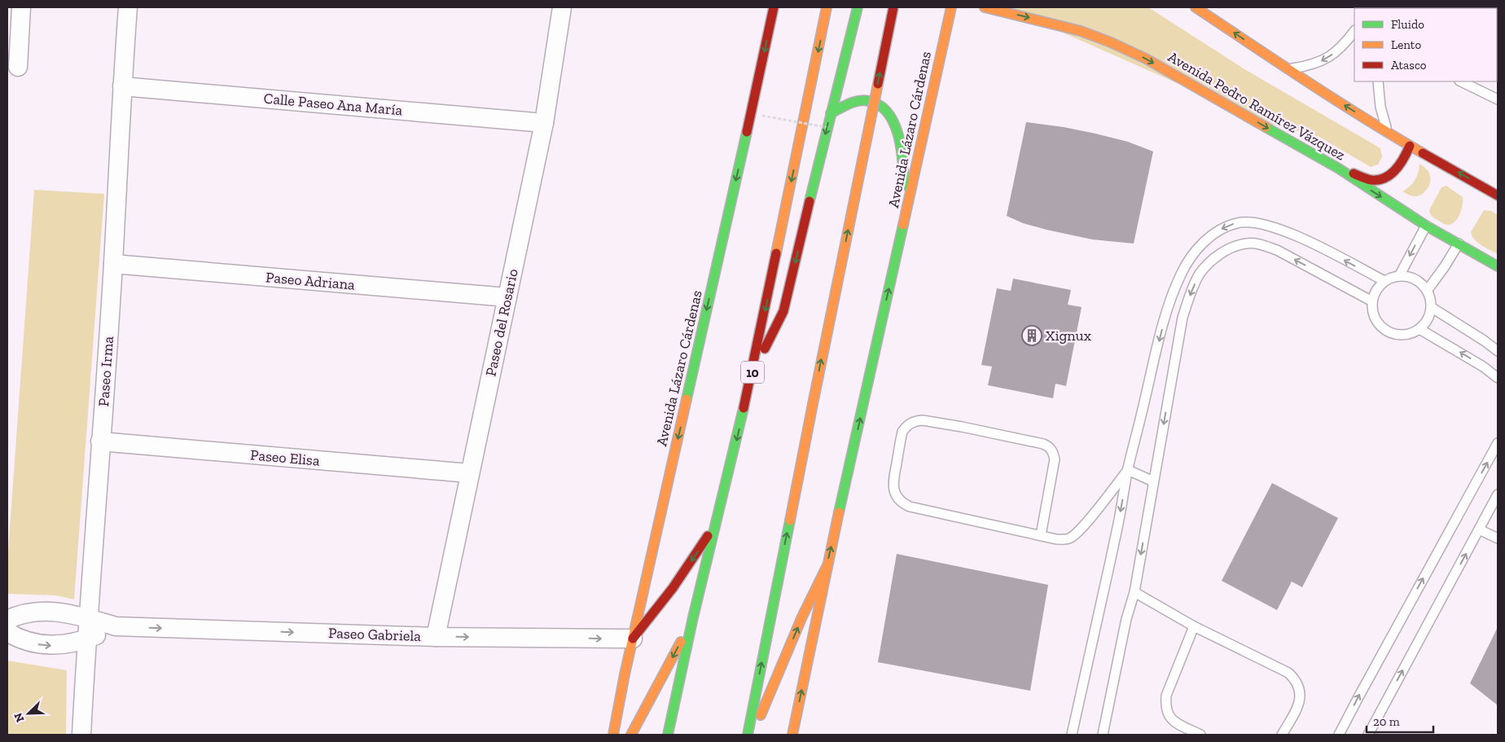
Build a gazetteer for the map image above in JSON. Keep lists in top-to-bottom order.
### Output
{
  "streets": {
    "main road": ["Avenida Pedro Ramírez Vázquez", "Avenida Lázaro Cárdenas", "10"],
    "street": [
      "Calle Paseo Ana María",
      "Paseo Adriana",
      "Paseo del Rosario",
      "Paseo Irma",
      "Paseo Elisa",
      "Paseo Gabriela"
    ]
  },
  "crossings": [
    ["Calle Paseo Ana María", "Paseo del Rosario"],
    ["Calle Paseo Ana María", "Paseo Irma"],
    ["Avenida Lázaro Cárdenas", "Paseo Gabriela"],
    ["Paseo Adriana", "Paseo del Rosario"],
    ["Paseo Adriana", "Paseo Irma"],
    ["Paseo del Rosario", "Paseo Elisa"],
    ["Paseo del Rosario", "Paseo Gabriela"],
    ["Paseo Irma", "Paseo Elisa"],
    ["Paseo Irma", "Paseo Gabriela"]
  ],
  "one_way": ["Paseo Gabriela"],
  "places": {
    "building": ["Xignux"]
  },
  "legend": ["Fluido", "Lento", "Atasco"],
  "scale_bar": "20 m",
  "north": "bottom left"
}
